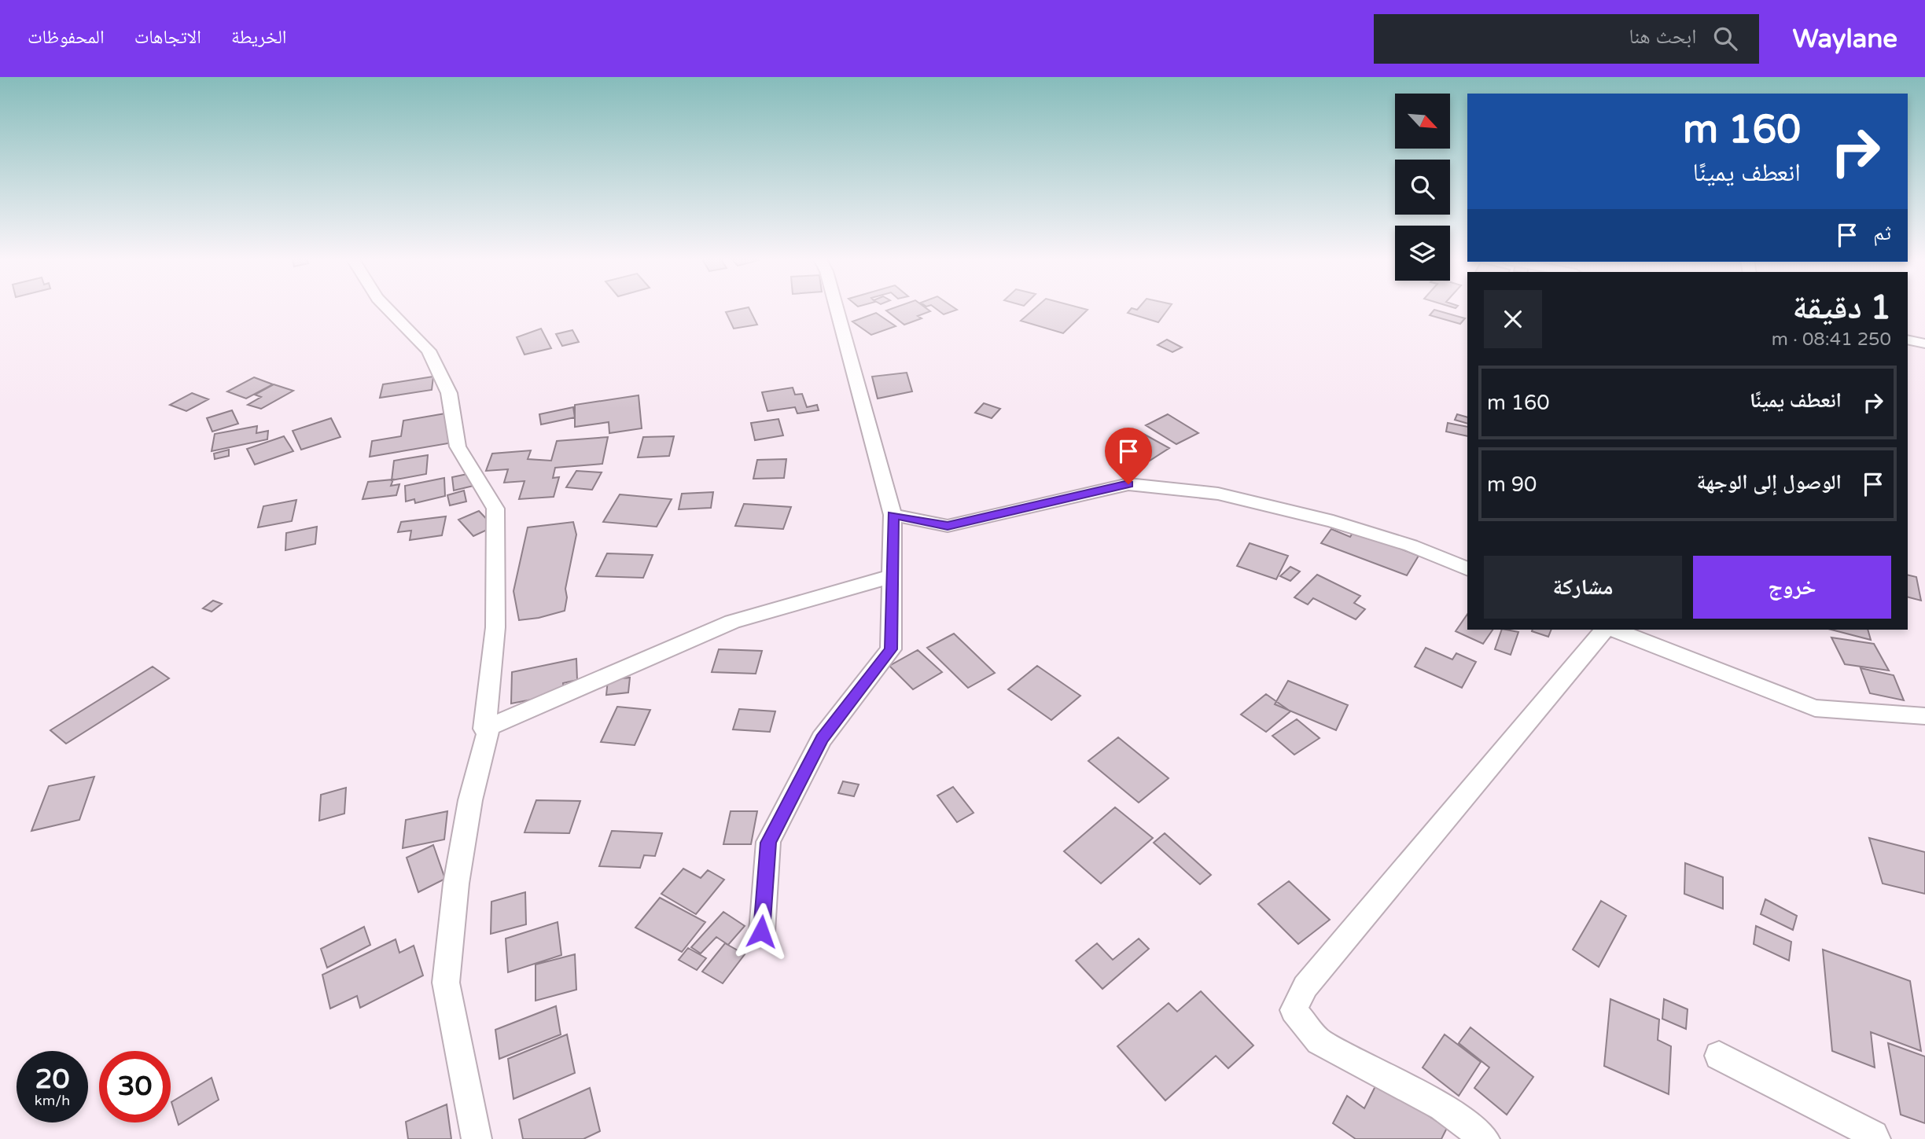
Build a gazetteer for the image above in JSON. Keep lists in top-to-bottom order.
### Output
{
  "north": "bottom right",
  "page": {
    "header": "Waylane",
    "search": "ابحث هنا",
    "nav": ["الخريطة", "الاتجاهات", "المحفوظات"],
    "turn": ["160 m", "انعطف يمينًا"],
    "then": "ثم",
    "heading": ["1 دقيقة", "250 m · 08:41"],
    "list": [
      {
        "name": "انعطف يمينًا",
        "value": "160 m"
      },
      {
        "name": "الوصول إلى الوجهة",
        "value": "90 m"
      }
    ],
    "buttons": ["خروج", "مشاركة"],
    "speed": "20 km/h",
    "limit": "30"
  }
}
